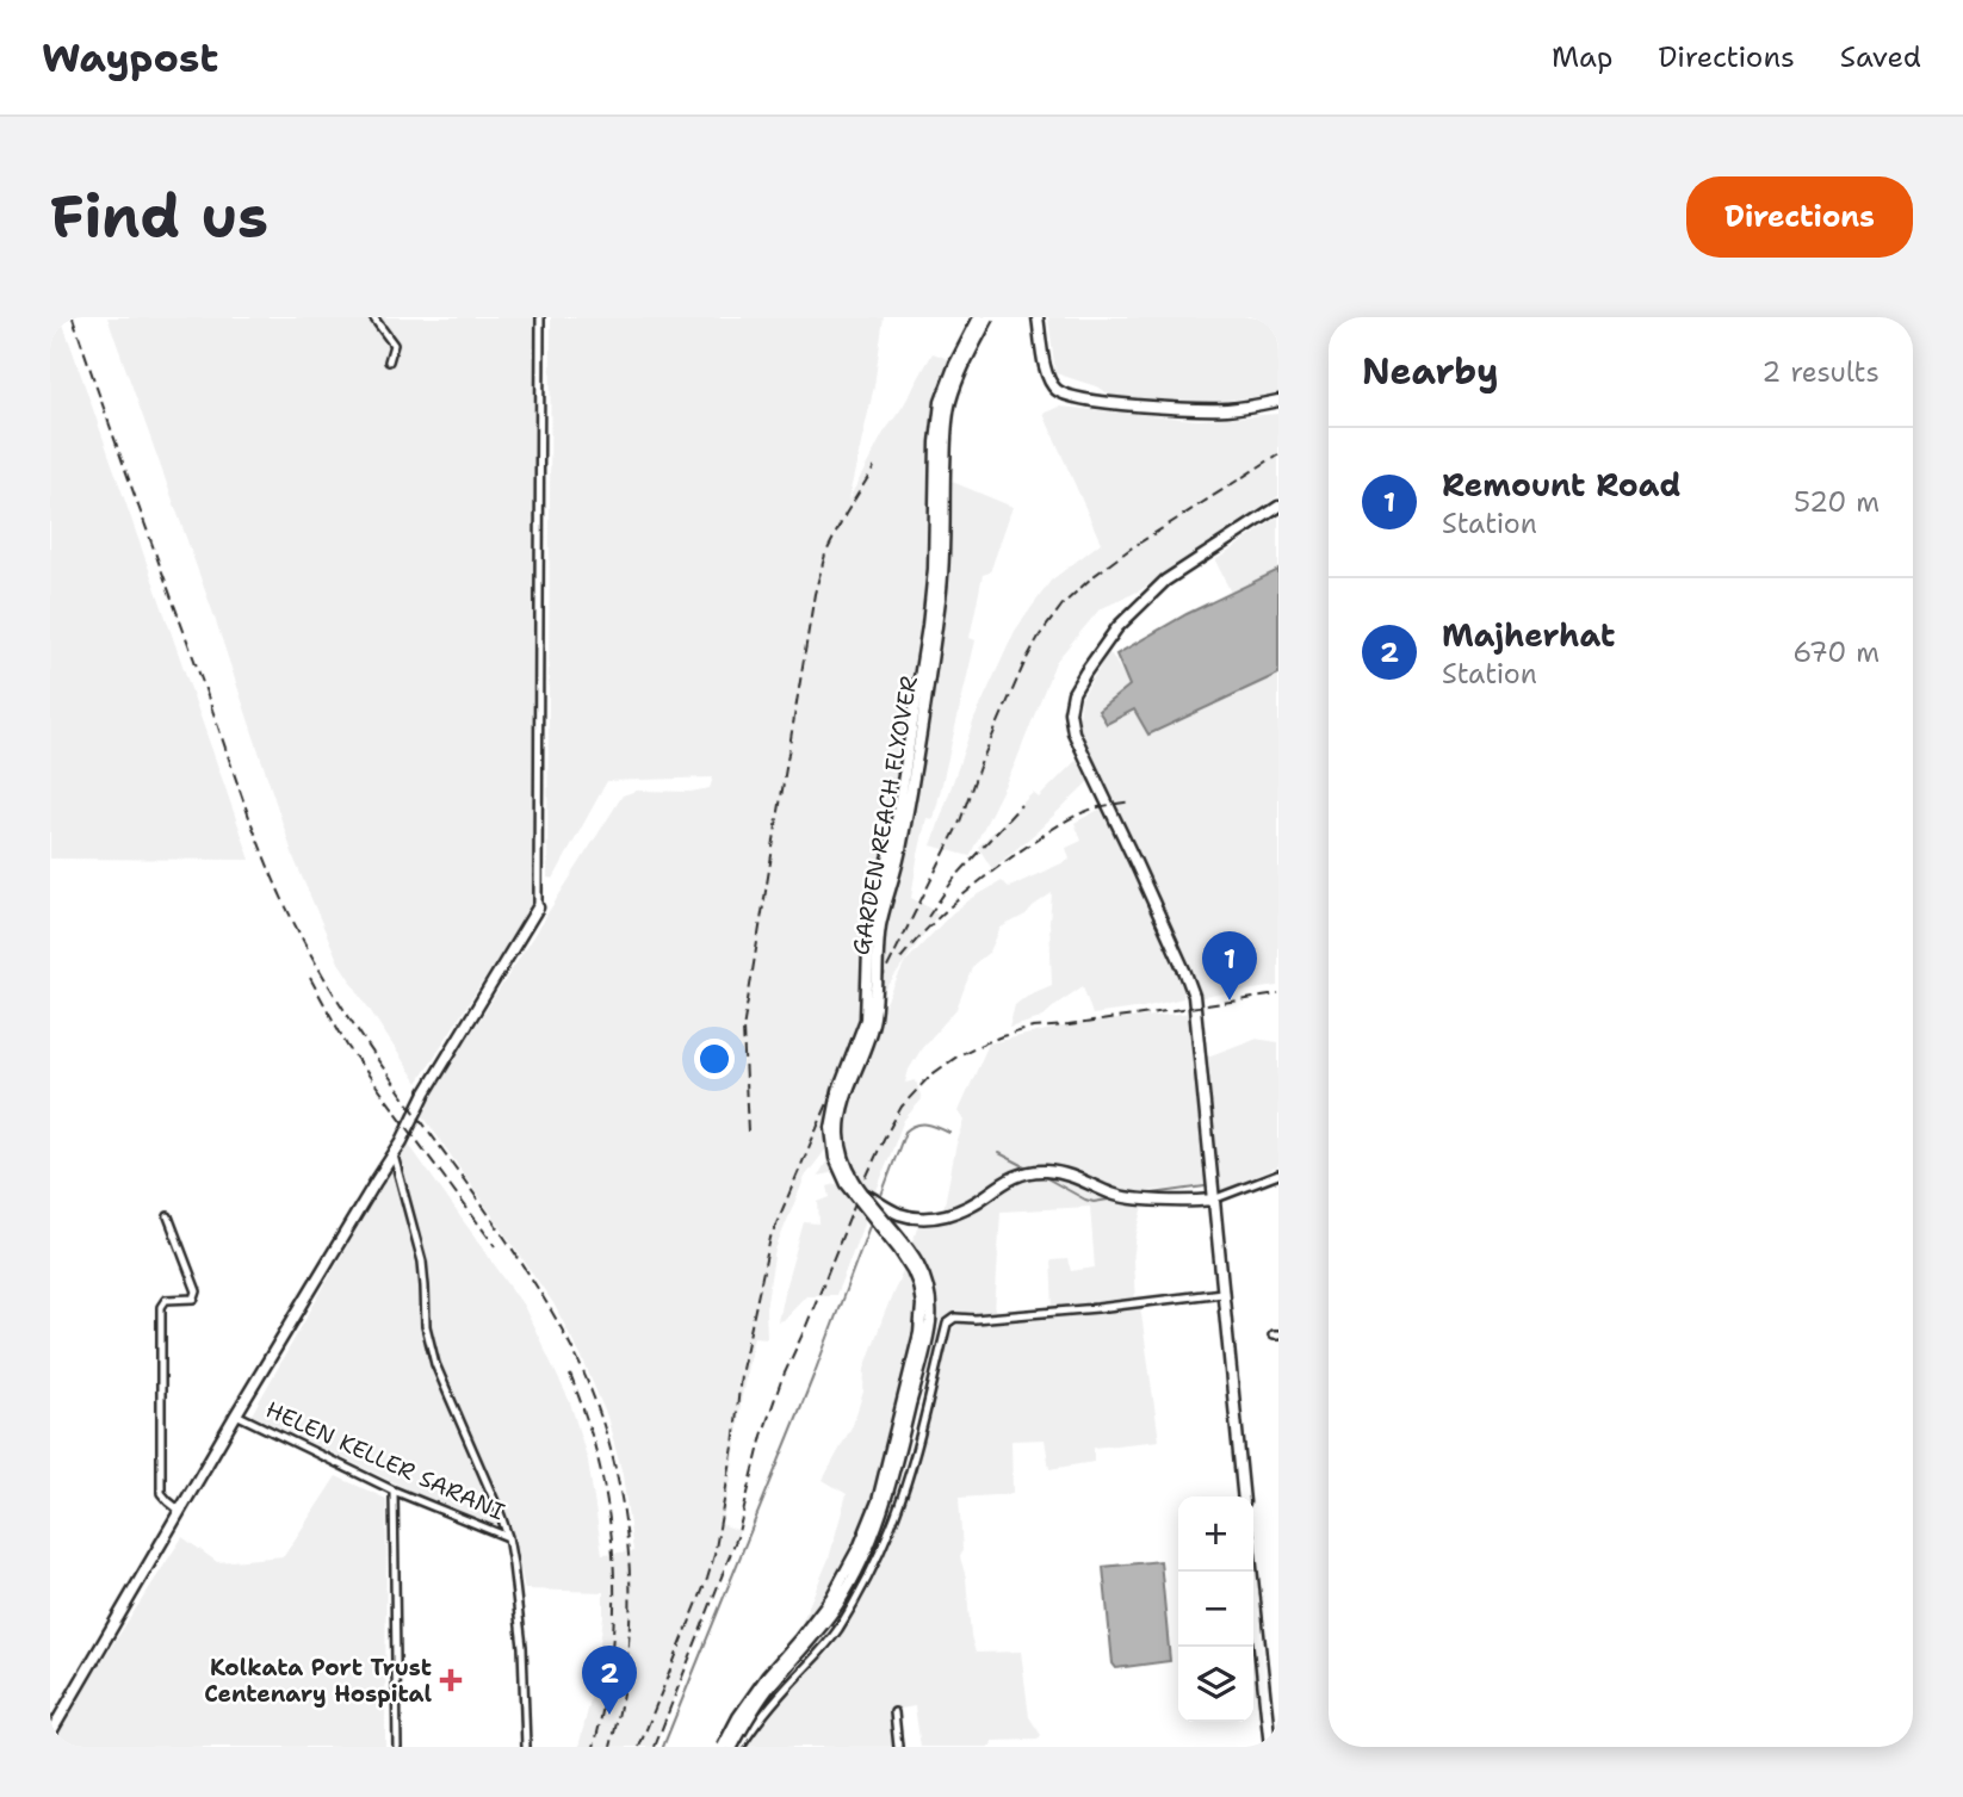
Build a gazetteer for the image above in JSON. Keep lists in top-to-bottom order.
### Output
{
  "streets": {
    "main road": ["GARDEN REACH FLYOVER"],
    "street": ["HELEN KELLER SARANI"]
  },
  "places": {
    "health": ["Kolkata Port Trust Centenary Hospital"]
  },
  "page": {
    "header": "Waypost",
    "nav": ["Map", "Directions", "Saved"],
    "buttons": "Directions",
    "title": "Find us",
    "heading": ["Nearby", "2 results"],
    "list": [
      {
        "mark": "1",
        "name": "Remount Road",
        "note": "Station",
        "value": "520 m"
      },
      {
        "mark": "2",
        "name": "Majherhat",
        "note": "Station",
        "value": "670 m"
      }
    ],
    "pins": ["1", "2"],
    "map_buttons": ["+", "−"]
  }
}
